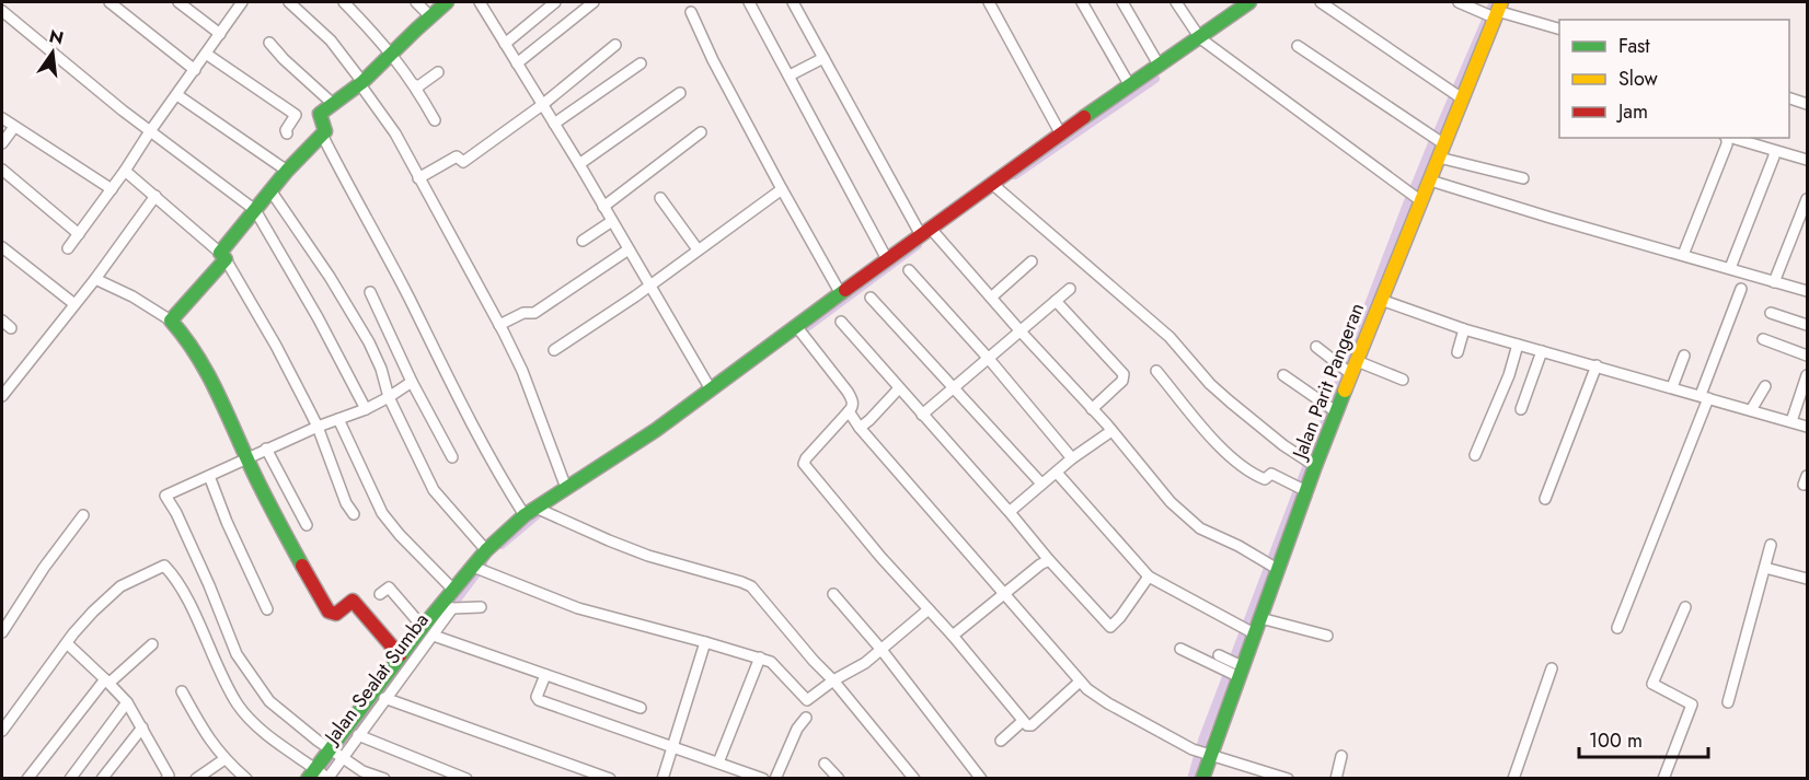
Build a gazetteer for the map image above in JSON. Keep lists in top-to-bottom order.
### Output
{
  "streets": {
    "street": ["Jalan Parit Pangeran", "Jalan Sealat Sumba"]
  },
  "legend": ["Fast", "Slow", "Jam"],
  "scale_bar": "100 m",
  "north": "top"
}
